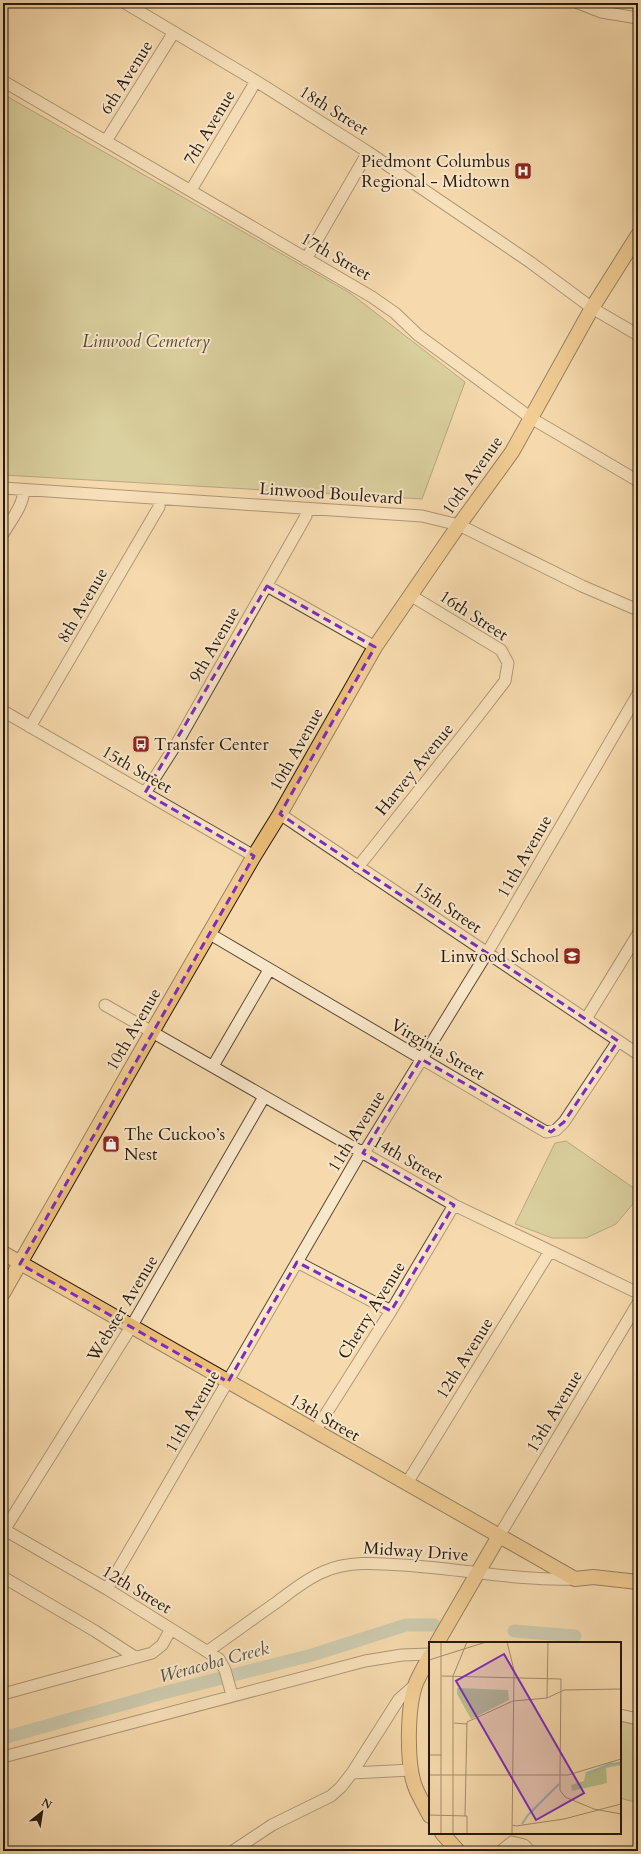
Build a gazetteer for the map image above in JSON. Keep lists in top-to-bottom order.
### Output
{
  "streets": {
    "main road": ["10th Avenue", "13th Street"],
    "street": [
      "6th Avenue",
      "18th Street",
      "7th Avenue",
      "17th Street",
      "Linwood Boulevard",
      "8th Avenue",
      "16th Street",
      "9th Avenue",
      "15th Street",
      "Harvey Avenue",
      "11th Avenue",
      "Virginia Street",
      "14th Street",
      "Webster Avenue",
      "Cherry Avenue",
      "12th Avenue",
      "13th Avenue",
      "Midway Drive",
      "12th Street"
    ]
  },
  "crossings": [
    ["6th Avenue", "18th Street"],
    ["6th Avenue", "17th Street"],
    ["18th Street", "7th Avenue"],
    ["18th Street", "10th Avenue"],
    ["7th Avenue", "17th Street"],
    ["17th Street", "10th Avenue"],
    ["10th Avenue", "Linwood Boulevard"],
    ["10th Avenue", "16th Street"],
    ["10th Avenue", "15th Street"],
    ["10th Avenue", "Virginia Street"],
    ["10th Avenue", "14th Street"],
    ["10th Avenue", "13th Street"],
    ["Linwood Boulevard", "8th Avenue"],
    ["Linwood Boulevard", "9th Avenue"],
    ["8th Avenue", "15th Street"],
    ["16th Street", "Harvey Avenue"],
    ["9th Avenue", "15th Street"],
    ["15th Street", "Harvey Avenue"],
    ["15th Street", "11th Avenue"],
    ["15th Street", "Virginia Street"],
    ["11th Avenue", "Virginia Street"],
    ["11th Avenue", "14th Street"],
    ["11th Avenue", "13th Street"],
    ["11th Avenue", "12th Street"],
    ["14th Street", "Webster Avenue"],
    ["14th Street", "Cherry Avenue"],
    ["14th Street", "12th Avenue"],
    ["Webster Avenue", "13th Street"],
    ["Webster Avenue", "12th Street"],
    ["Cherry Avenue", "13th Street"],
    ["12th Avenue", "13th Street"],
    ["13th Avenue", "13th Street"],
    ["13th Street", "Midway Drive"],
    ["Midway Drive", "12th Street"]
  ],
  "water": ["Weracoba Creek"],
  "parks": ["Linwood Cemetery"],
  "places": {
    "hospital": ["Piedmont Columbus Regional - Midtown"],
    "bus stop": ["Transfer Center"],
    "school or university": ["Linwood School"],
    "shop": ["The Cuckoo’s Nest"]
  },
  "north": "top right"
}
